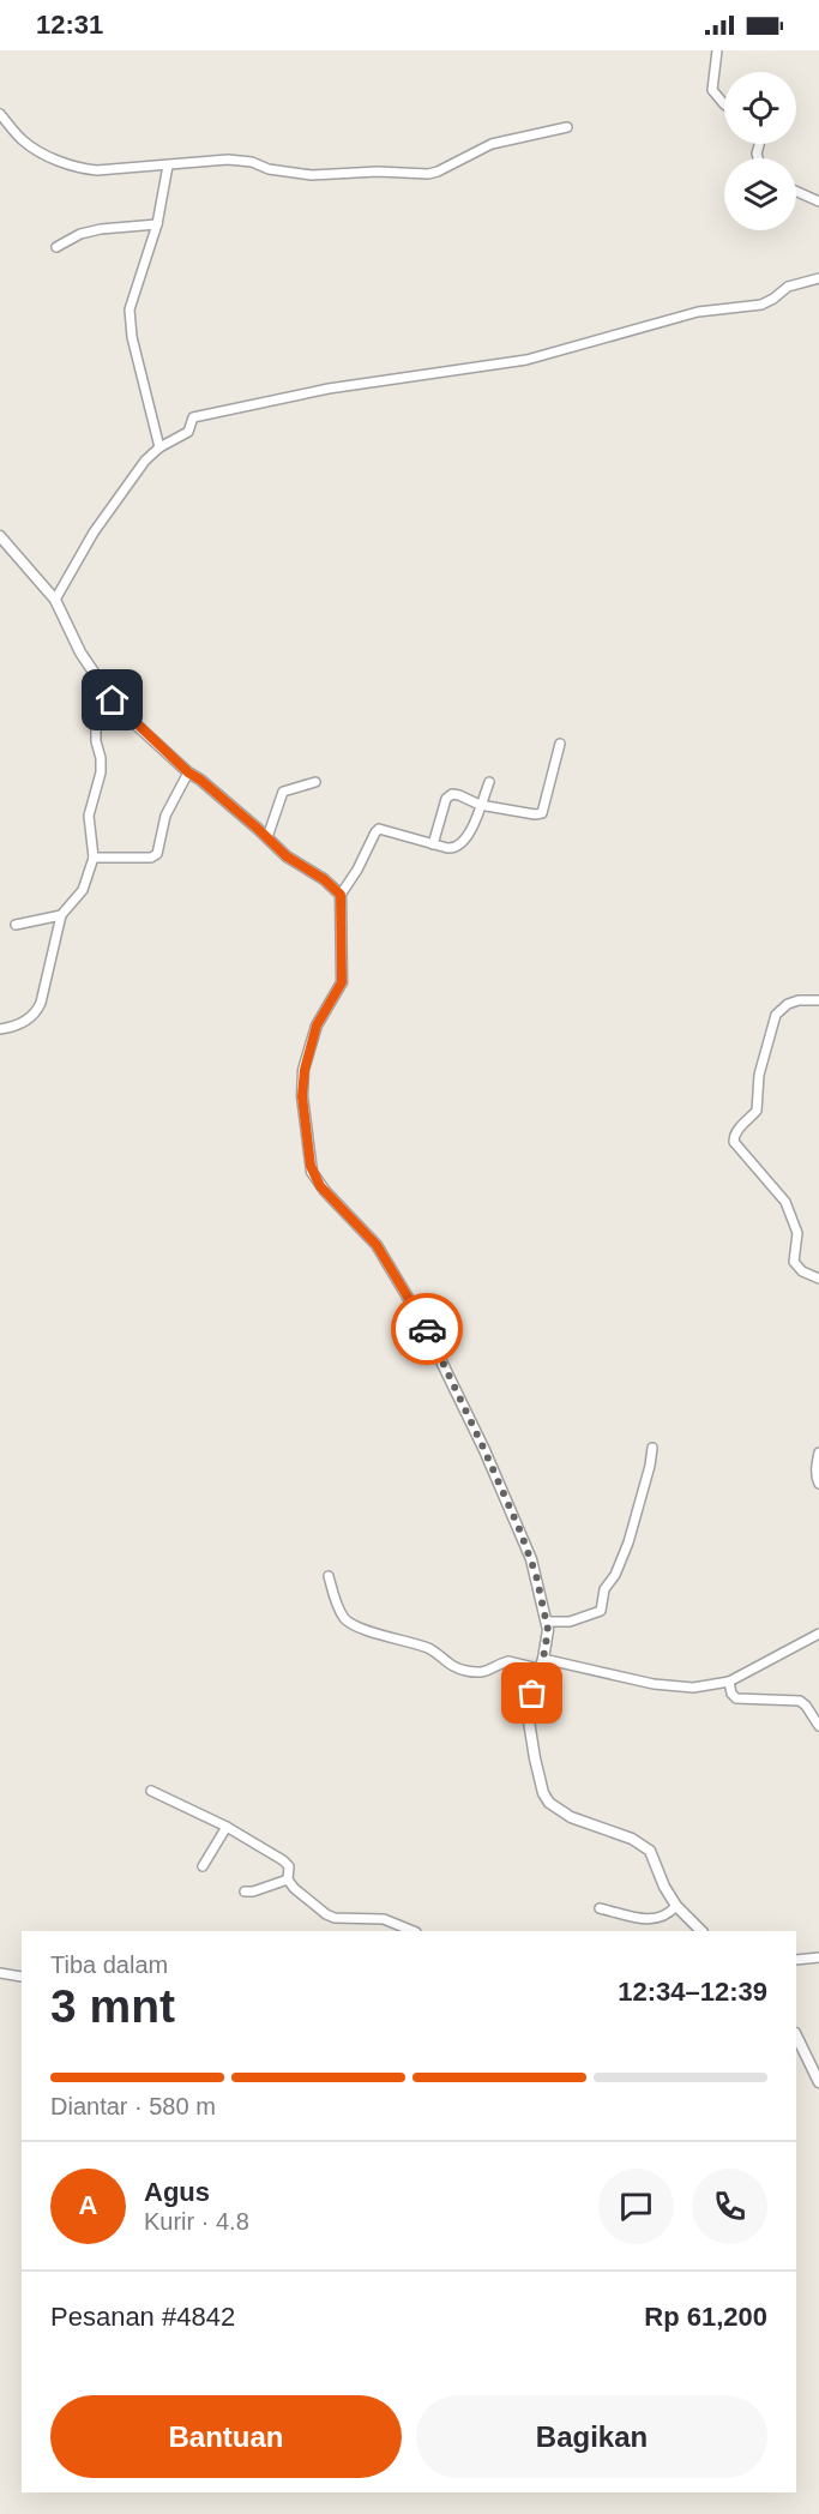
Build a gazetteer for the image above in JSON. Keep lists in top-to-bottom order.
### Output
{
  "page": {
    "status": "12:31",
    "heading": ["3 mnt", "Tiba dalam", "12:34–12:39"],
    "panel": [
      "Agus",
      "Kurir · 4.8",
      "Pesanan #4842",
      "Rp 61,200"
    ],
    "bar": "Diantar · 580 m",
    "round": "A",
    "buttons": ["Bantuan", "Bagikan"]
  }
}
